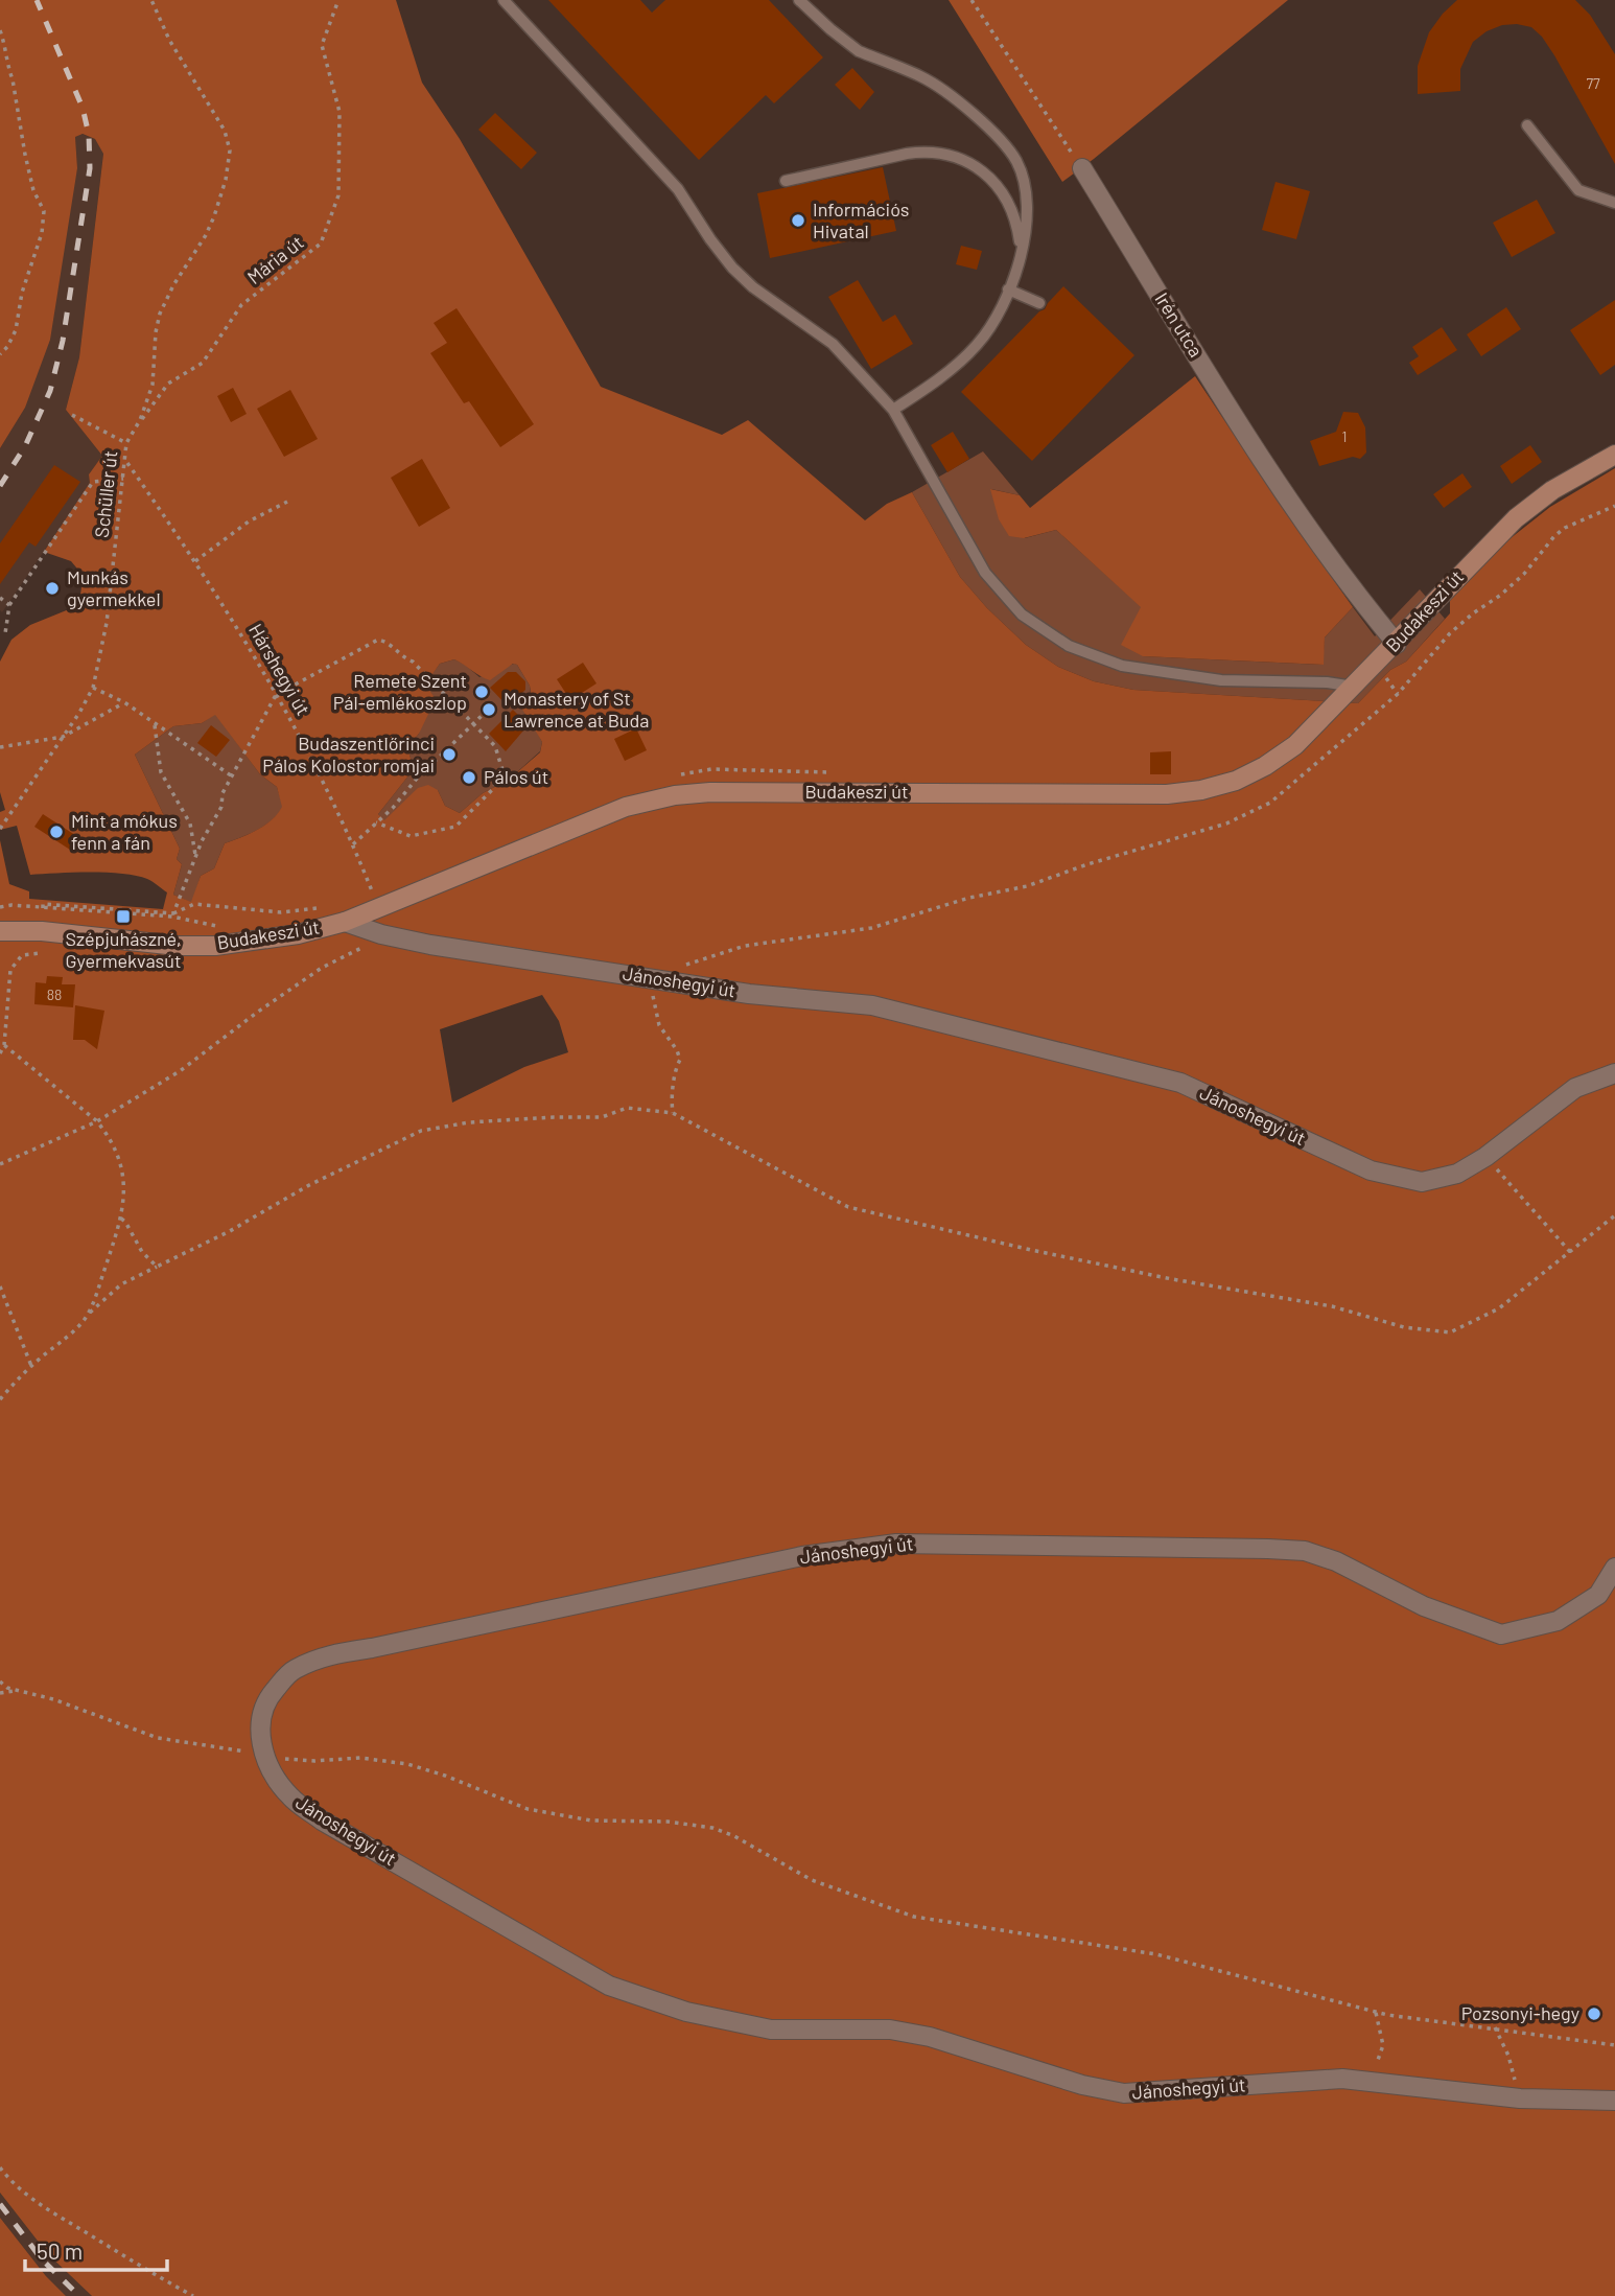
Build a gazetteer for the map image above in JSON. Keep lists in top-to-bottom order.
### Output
{
  "streets": {
    "main road": ["Budakeszi út"],
    "street": ["Irén utca", "Jánoshegyi út"],
    "path": ["Mária út", "Schüller út", "Hárshegyi út"]
  },
  "crossings": [
    ["Mária út", "Schüller út"],
    ["Irén utca", "Budakeszi út"],
    ["Schüller út", "Hárshegyi út"],
    ["Budakeszi út", "Hárshegyi út"],
    ["Budakeszi út", "Jánoshegyi út"]
  ],
  "places": {
    "other": [
      "Információs Hivatal",
      "Munkás gyermekkel",
      "Remete Szent Pál-emlékoszlop",
      "Monastery of St Lawrence at Buda",
      "Budaszentlőrinci Pálos Kolostor romjai",
      "Pálos út",
      "Mint a mókus fenn a fán",
      "Pozsonyi-hegy"
    ],
    "transit": ["Szépjuhászné, Gyermekvasút"]
  },
  "house_numbers": ["77", "1", "88"],
  "scale_bar": "50 m"
}
